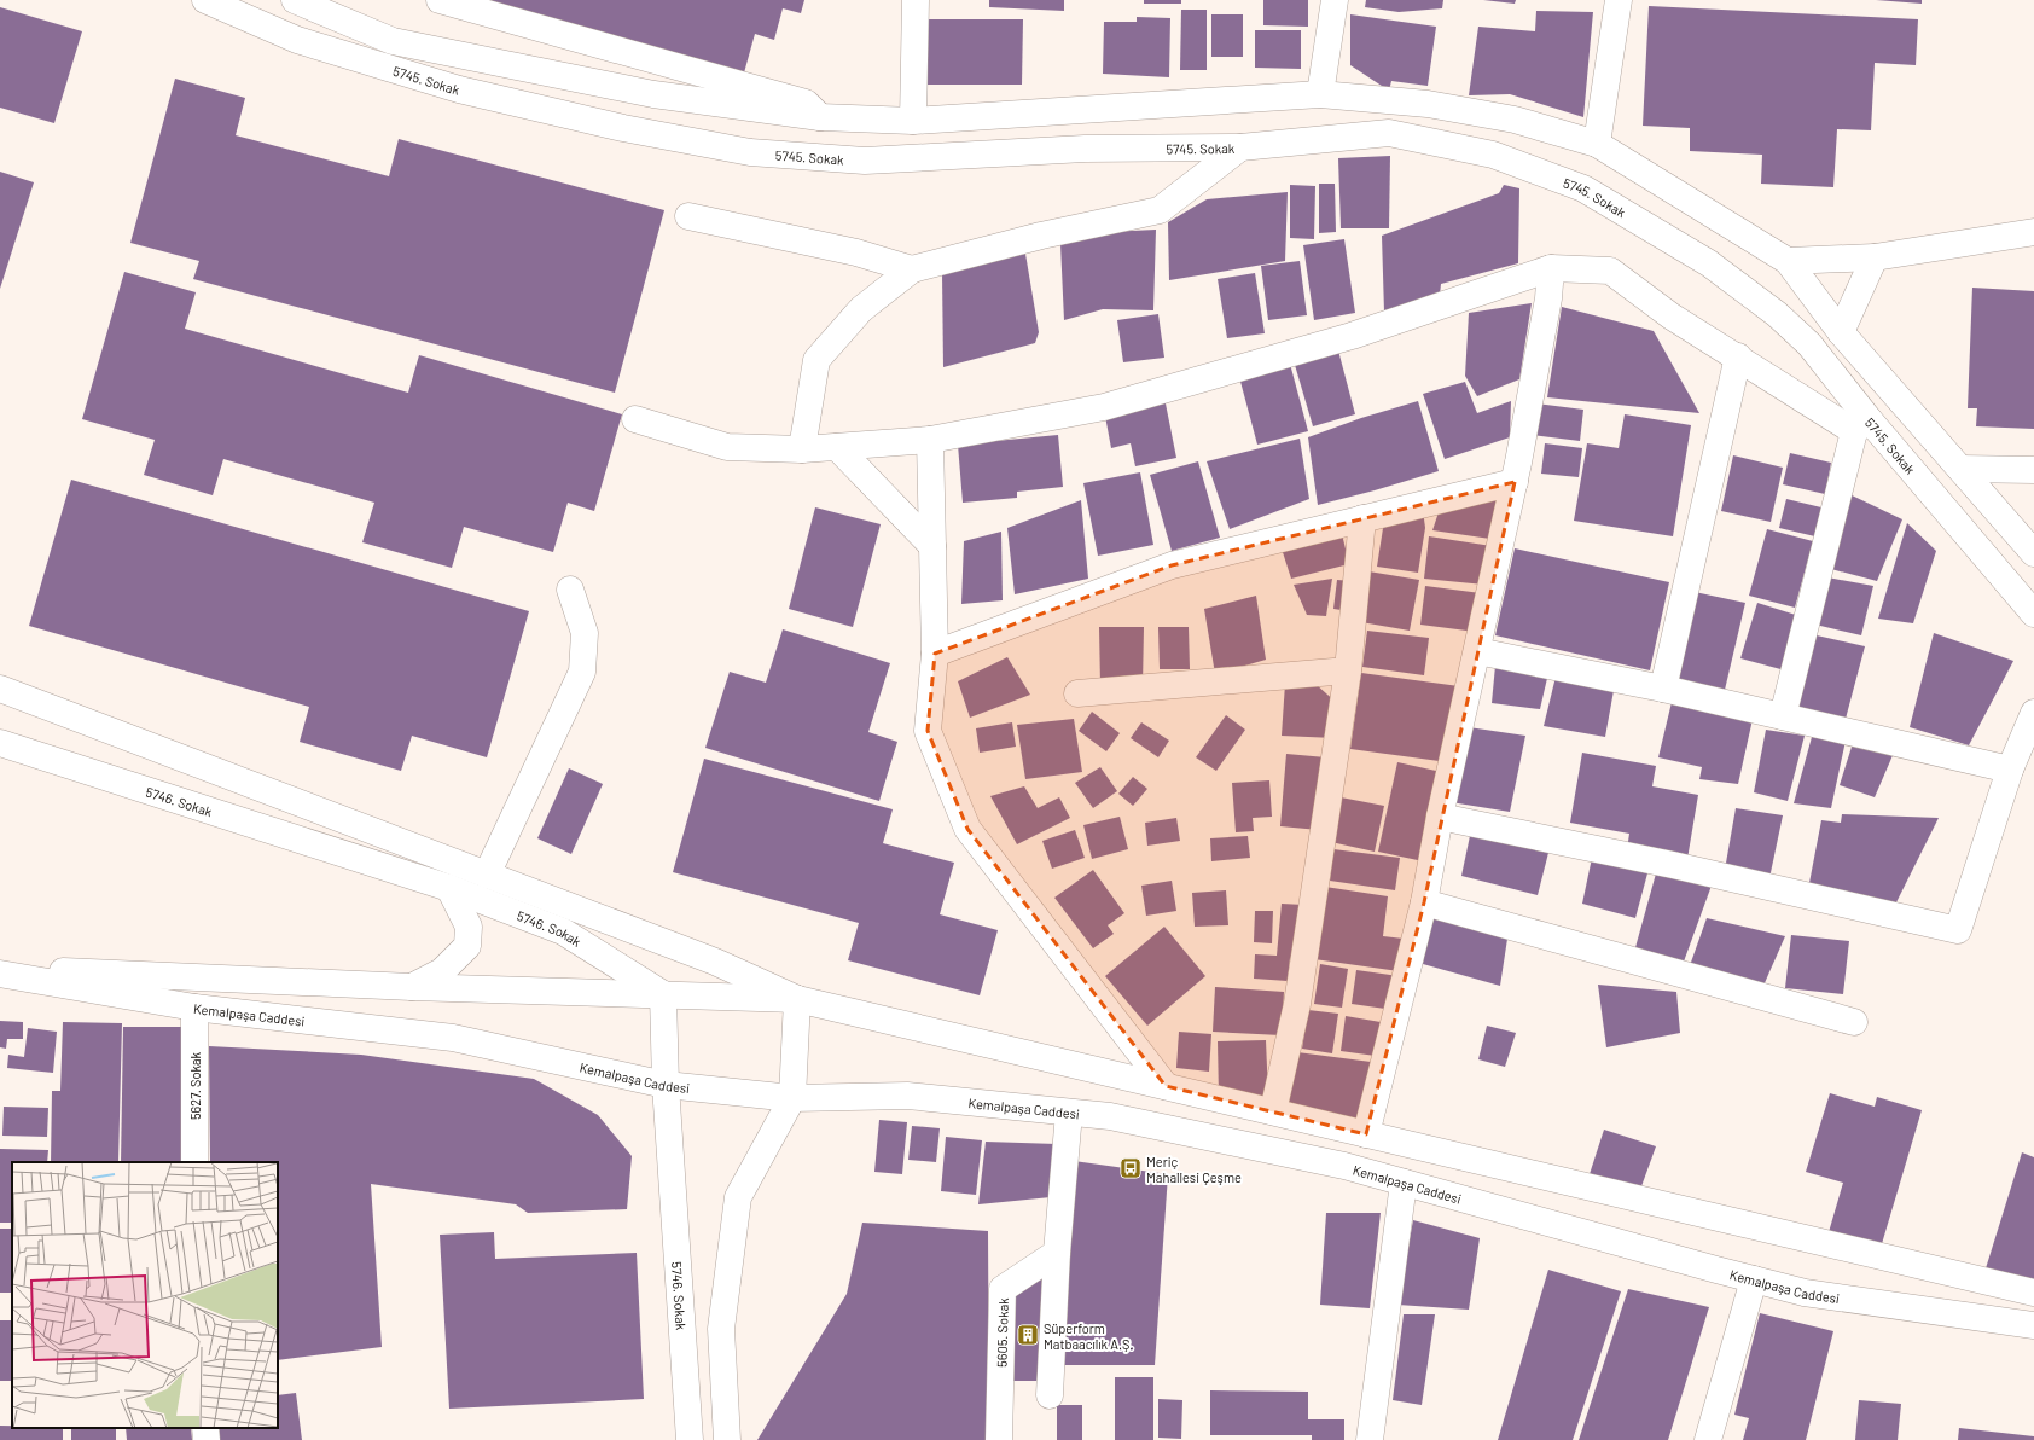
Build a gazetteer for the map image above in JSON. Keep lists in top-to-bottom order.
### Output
{
  "streets": {
    "street": [
      "5745. Sokak",
      "5746. Sokak",
      "Kemalpaşa Caddesi",
      "5627. Sokak",
      "5605. Sokak"
    ]
  },
  "crossings": [
    ["5746. Sokak", "Kemalpaşa Caddesi"],
    ["Kemalpaşa Caddesi", "5627. Sokak"]
  ],
  "places": {
    "bus stop": ["Meriç Mahallesi Çeşme"],
    "building": ["Süperform Matbaacılık A.Ş."]
  }
}
